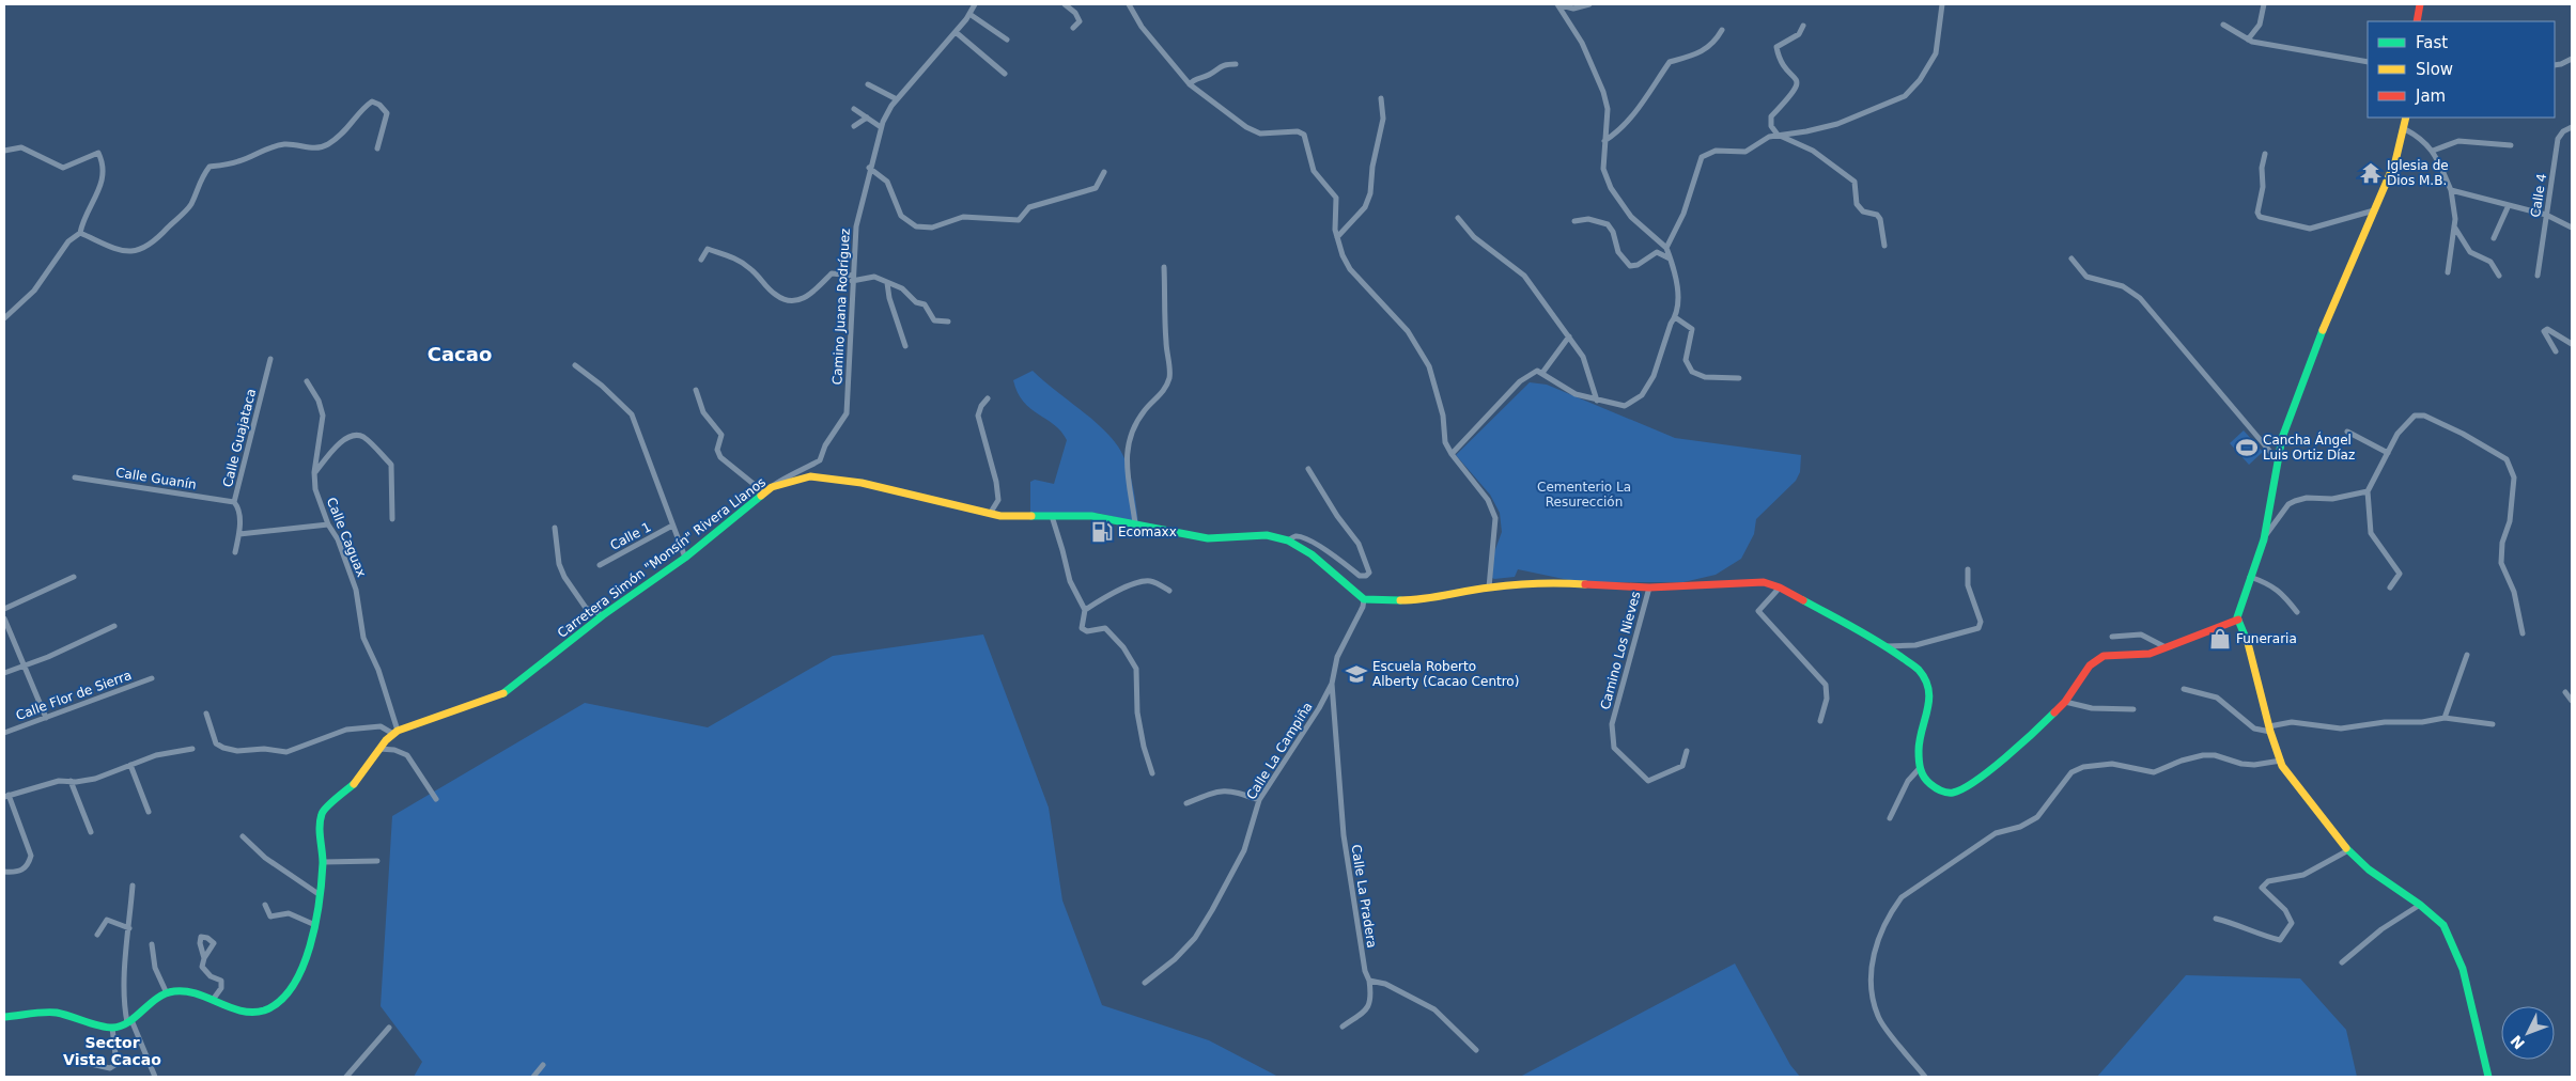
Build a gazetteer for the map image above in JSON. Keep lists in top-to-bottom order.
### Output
{
  "streets": {
    "street": [
      "Calle 4",
      "Camino Juana Rodríguez",
      "Calle Guajataca",
      "Calle Guanín",
      "Calle 1",
      "Calle Caguax",
      "Carretera Simón \"Monsín\" Rivera Llanos",
      "Camino Los Nieves",
      "Calle Flor de Sierra",
      "Calle La Campiña",
      "Calle La Pradera"
    ]
  },
  "crossings": [
    ["Camino Juana Rodríguez", "Carretera Simón \"Monsín\" Rivera Llanos"],
    ["Calle Guajataca", "Calle Guanín"],
    ["Calle Caguax", "Carretera Simón \"Monsín\" Rivera Llanos"],
    ["Carretera Simón \"Monsín\" Rivera Llanos", "Calle La Campiña"],
    ["Calle La Campiña", "Calle La Pradera"]
  ],
  "districts": ["Cacao", "Sector Vista Cacao"],
  "parks": ["Cementerio La Resurección"],
  "places": {
    "temple": ["Iglesia de Dios M.B."],
    "sports": ["Cancha Ángel Luis Ortiz Díaz"],
    "fuel station": ["Ecomaxx"],
    "shop": ["Funeraria"],
    "school or university": ["Escuela Roberto Alberty (Cacao Centro)"]
  },
  "legend": ["Fast", "Slow", "Jam"],
  "north": "bottom left"
}
